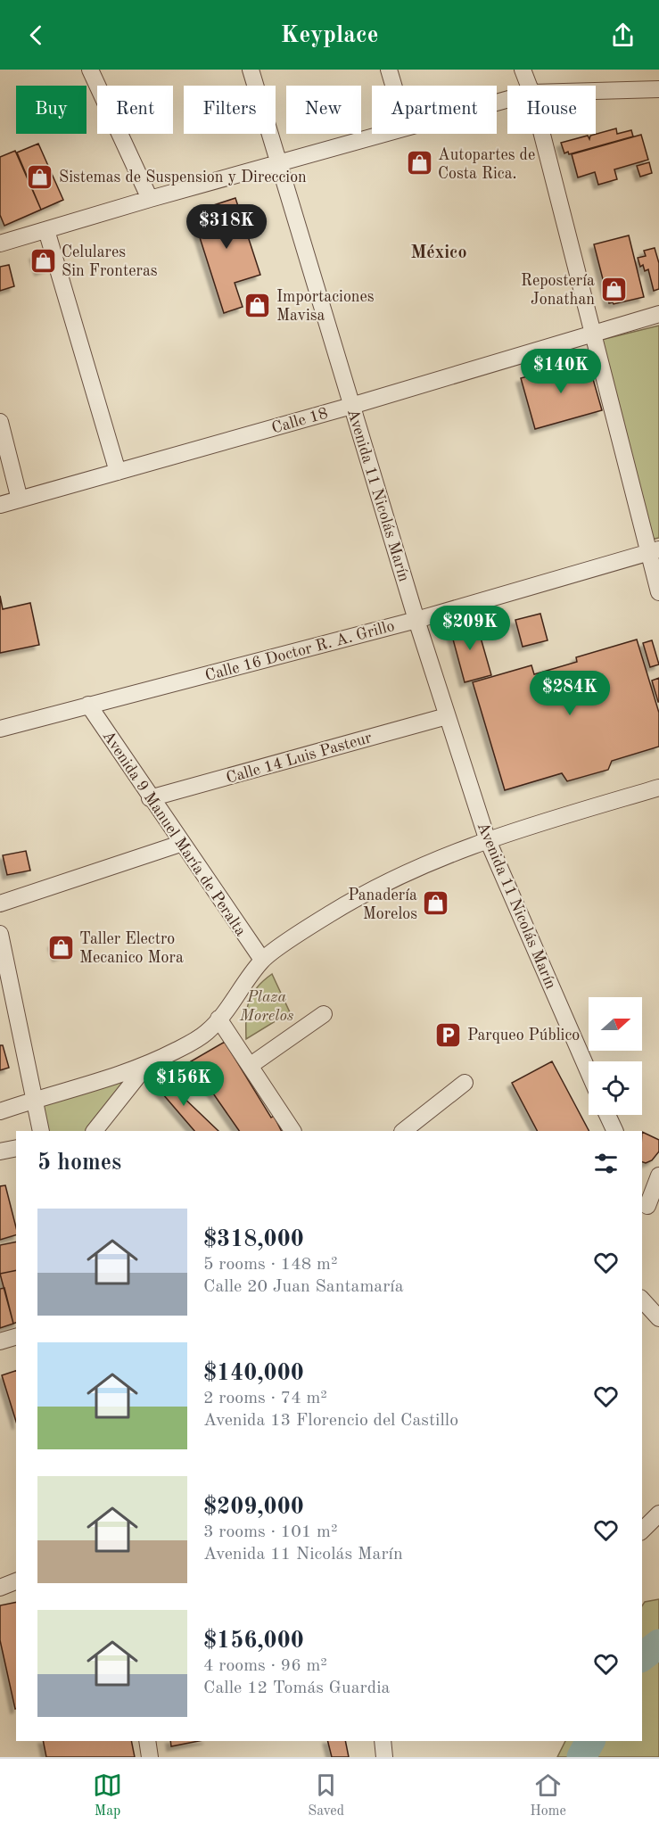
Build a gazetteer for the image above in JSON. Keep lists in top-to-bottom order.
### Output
{
  "streets": {
    "street": [
      "Calle 18",
      "Avenida 11 Nicolás Marín",
      "Calle 16 Doctor R. A. Grillo",
      "Calle 14 Luis Pasteur",
      "Avenida 9 Manuel María de Peralta"
    ]
  },
  "crossings": [
    ["Calle 18", "Avenida 11 Nicolás Marín"],
    ["Avenida 11 Nicolás Marín", "Calle 16 Doctor R. A. Grillo"],
    ["Avenida 11 Nicolás Marín", "Calle 14 Luis Pasteur"],
    ["Calle 16 Doctor R. A. Grillo", "Avenida 9 Manuel María de Peralta"],
    ["Calle 14 Luis Pasteur", "Avenida 9 Manuel María de Peralta"]
  ],
  "districts": ["México"],
  "parks": ["Plaza Morelos"],
  "places": {
    "shop": [
      "Autopartes de Costa Rica.",
      "Sistemas de Suspension y Direccion",
      "Celulares Sin Fronteras",
      "Repostería Jonathan",
      "Importaciones Mavisa",
      "Panadería Morelos",
      "Taller Electro Mecanico Mora"
    ],
    "parking": ["Parqueo Público"]
  },
  "north": "right",
  "page": {
    "header": "Keyplace",
    "chip": [
      "Buy",
      "Rent",
      "Filters",
      "New",
      "Apartment",
      "House"
    ],
    "price": [
      "$318K",
      "$140K",
      "$209K",
      "$284K",
      "$156K"
    ],
    "heading": "5 homes",
    "list": [
      {
        "name": "$318,000",
        "note": "5 rooms · 148 m² · Calle 20 Juan Santamaría"
      },
      {
        "name": "$140,000",
        "note": "2 rooms · 74 m² · Avenida 13 Florencio del Castillo"
      },
      {
        "name": "$209,000",
        "note": "3 rooms · 101 m² · Avenida 11 Nicolás Marín"
      },
      {
        "name": "$156,000",
        "note": "4 rooms · 96 m² · Calle 12 Tomás Guardia"
      }
    ],
    "tabs": ["Map", "Saved", "Home"]
  }
}
